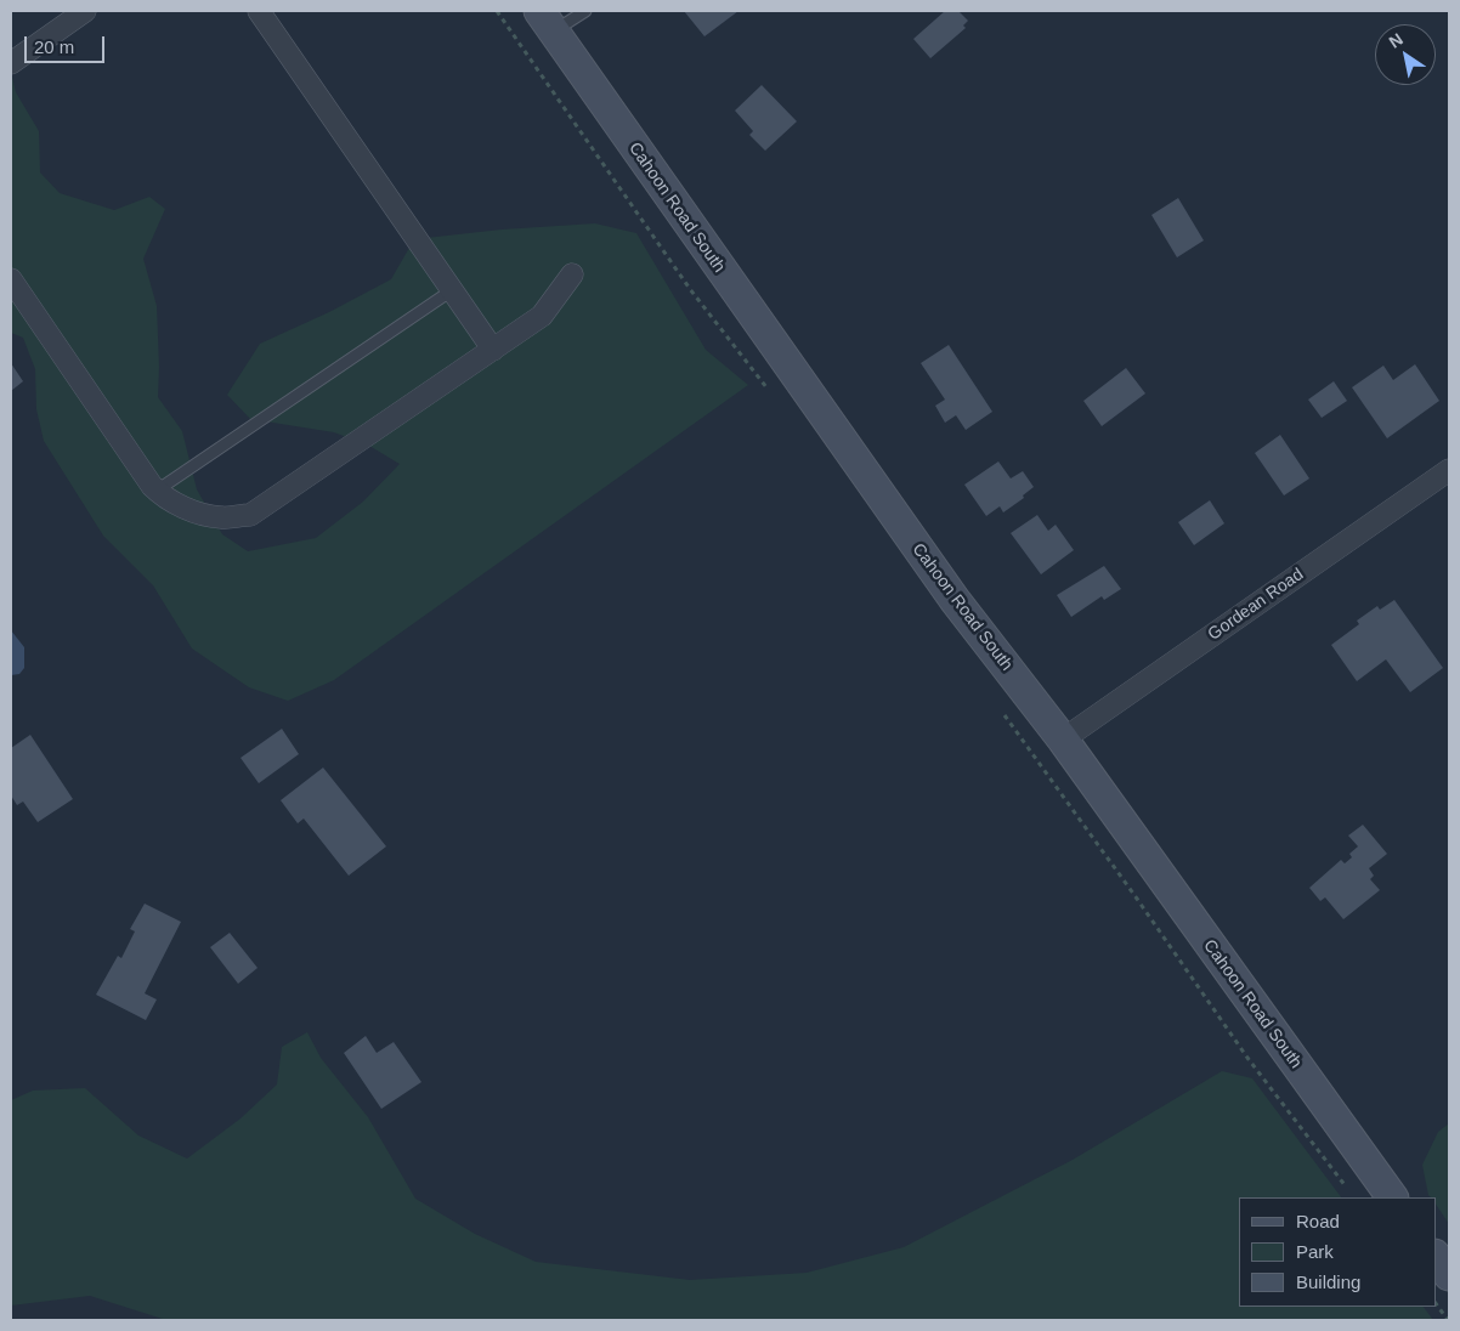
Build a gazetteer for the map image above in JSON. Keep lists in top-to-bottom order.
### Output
{
  "streets": {
    "main road": ["Cahoon Road South"],
    "street": ["Gordean Road"]
  },
  "crossings": [
    ["Cahoon Road South", "Gordean Road"]
  ],
  "legend": ["Road", "Park", "Building"],
  "scale_bar": "20 m",
  "north": "top left"
}
